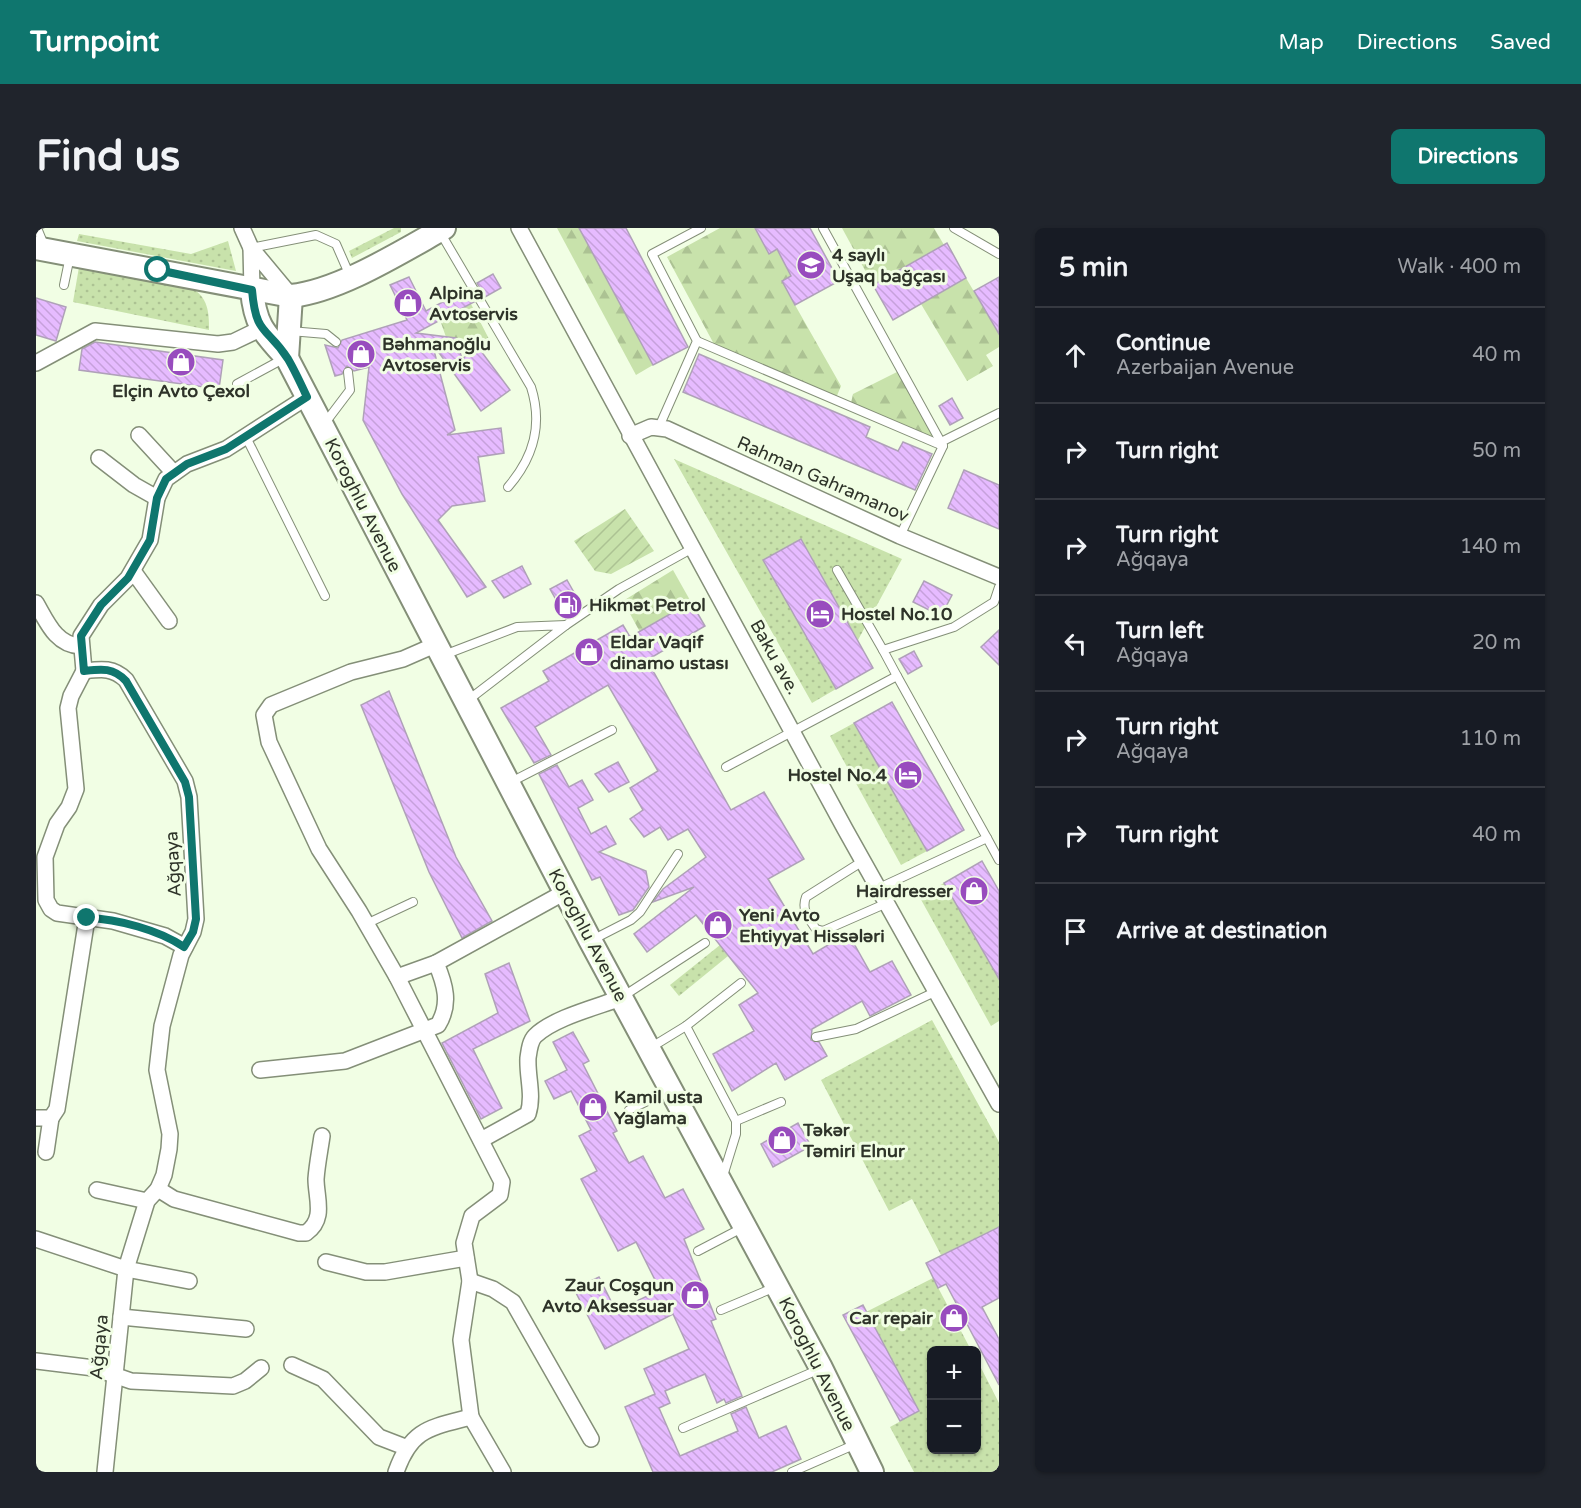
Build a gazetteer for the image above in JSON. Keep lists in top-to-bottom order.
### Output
{
  "streets": {
    "street": [
      "Rahman Gahramanov",
      "Koroghlu Avenue",
      "Baku ave.",
      "Ağqaya"
    ]
  },
  "places": {
    "school or university": ["4 saylı Uşaq bağçası"],
    "shop": [
      "Alpina Avtoservis",
      "Bəhmanoğlu Avtoservis",
      "Elçin Avto Çexol",
      "Eldar Vaqif dinamo ustası",
      "Hairdresser",
      "Yeni Avto Ehtiyyat Hissələri",
      "Kamil usta Yağlama",
      "Təkər Təmiri Elnur",
      "Zaur Coşqun Avto Aksessuar",
      "Car repair"
    ],
    "fuel station": ["Hikmət Petrol"],
    "hotel": ["Hostel No.10", "Hostel No.4"]
  },
  "page": {
    "header": "Turnpoint",
    "nav": ["Map", "Directions", "Saved"],
    "buttons": "Directions",
    "title": "Find us",
    "heading": ["5 min", "Walk · 400 m"],
    "list": [
      ["Continue", "Azerbaijan Avenue", "40 m"],
      ["Turn right", "50 m"],
      ["Turn right", "Ağqaya", "140 m"],
      ["Turn left", "Ağqaya", "20 m"],
      ["Turn right", "Ağqaya", "110 m"],
      ["Turn right", "40 m"],
      "Arrive at destination"
    ],
    "map_buttons": ["+", "−"]
  }
}
